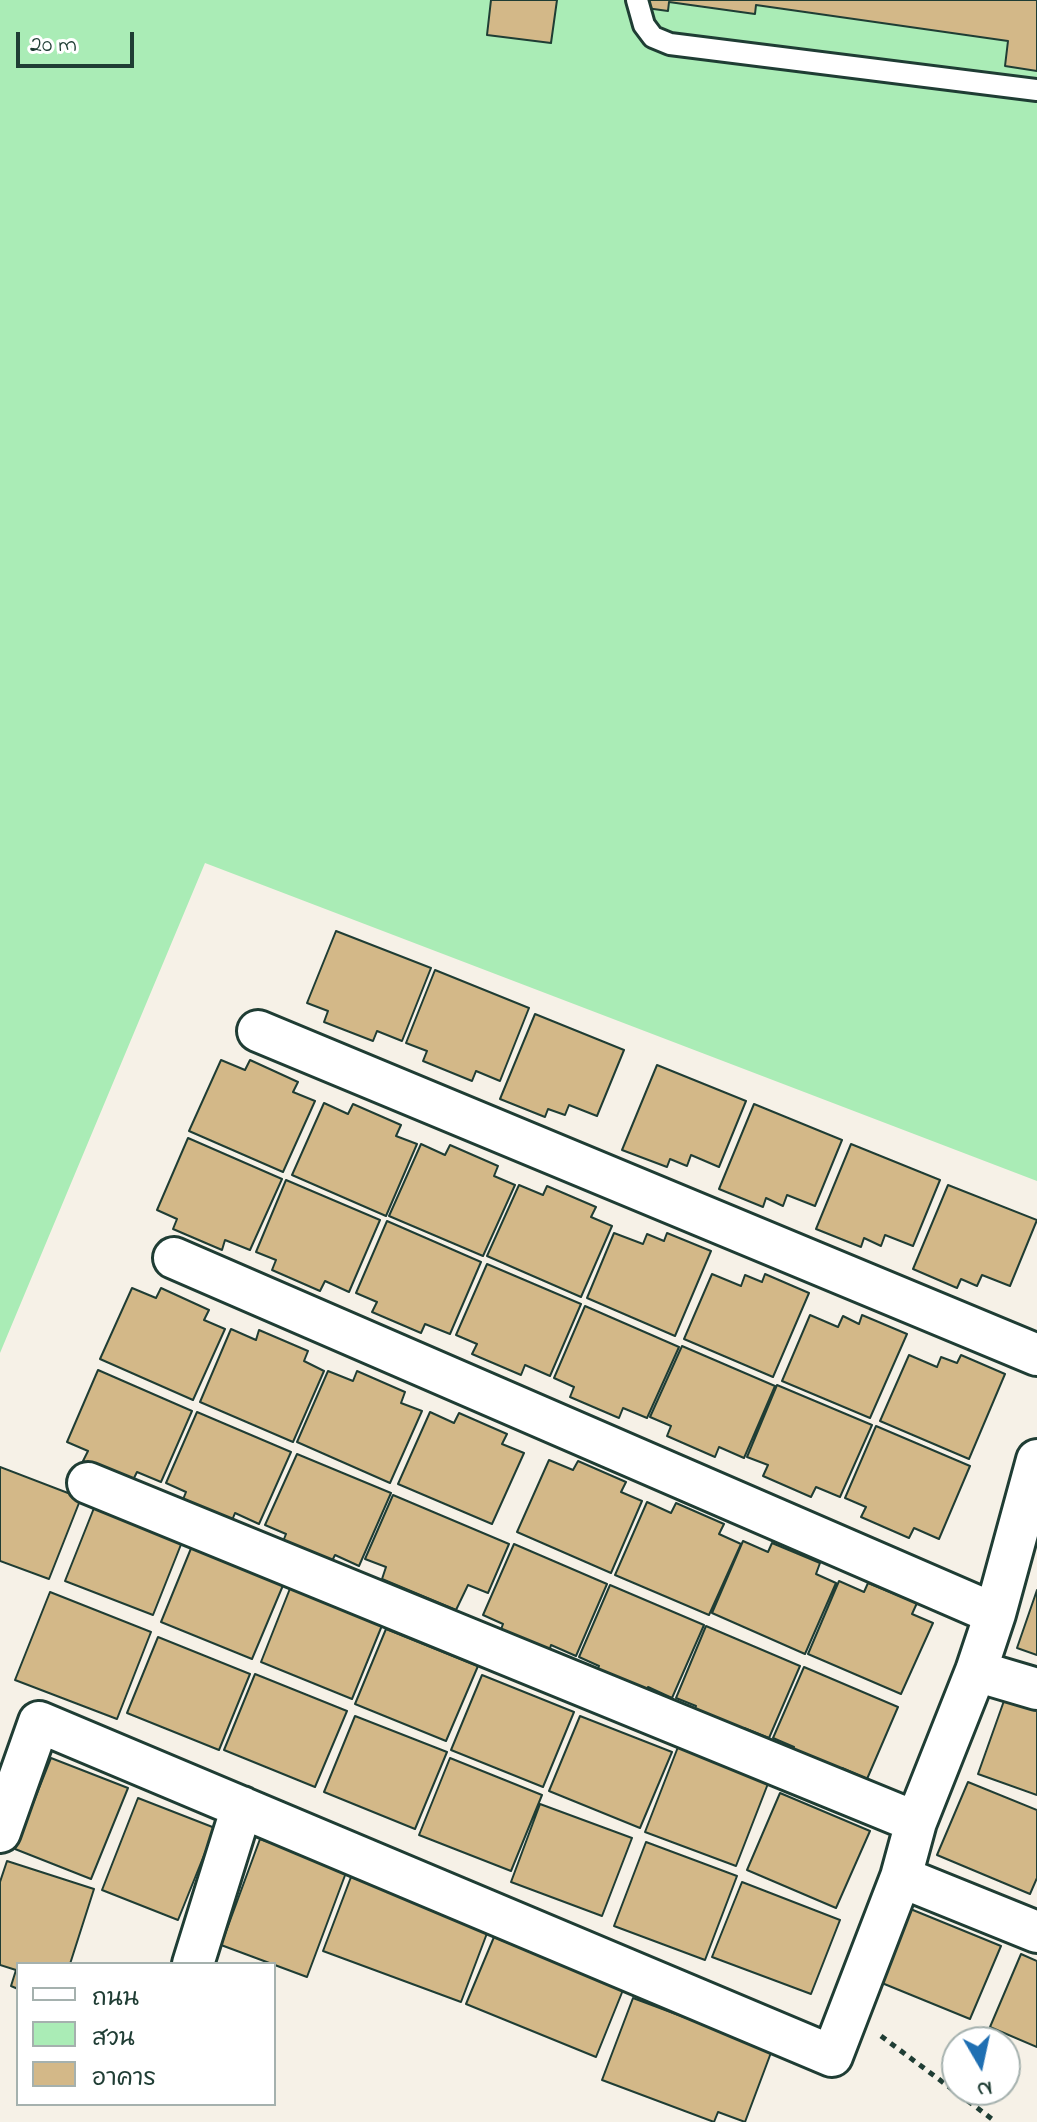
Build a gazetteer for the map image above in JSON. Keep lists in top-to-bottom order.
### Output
{
  "legend": ["ถนน", "สวน", "อาคาร"],
  "scale_bar": "20 m",
  "north": "bottom"
}
